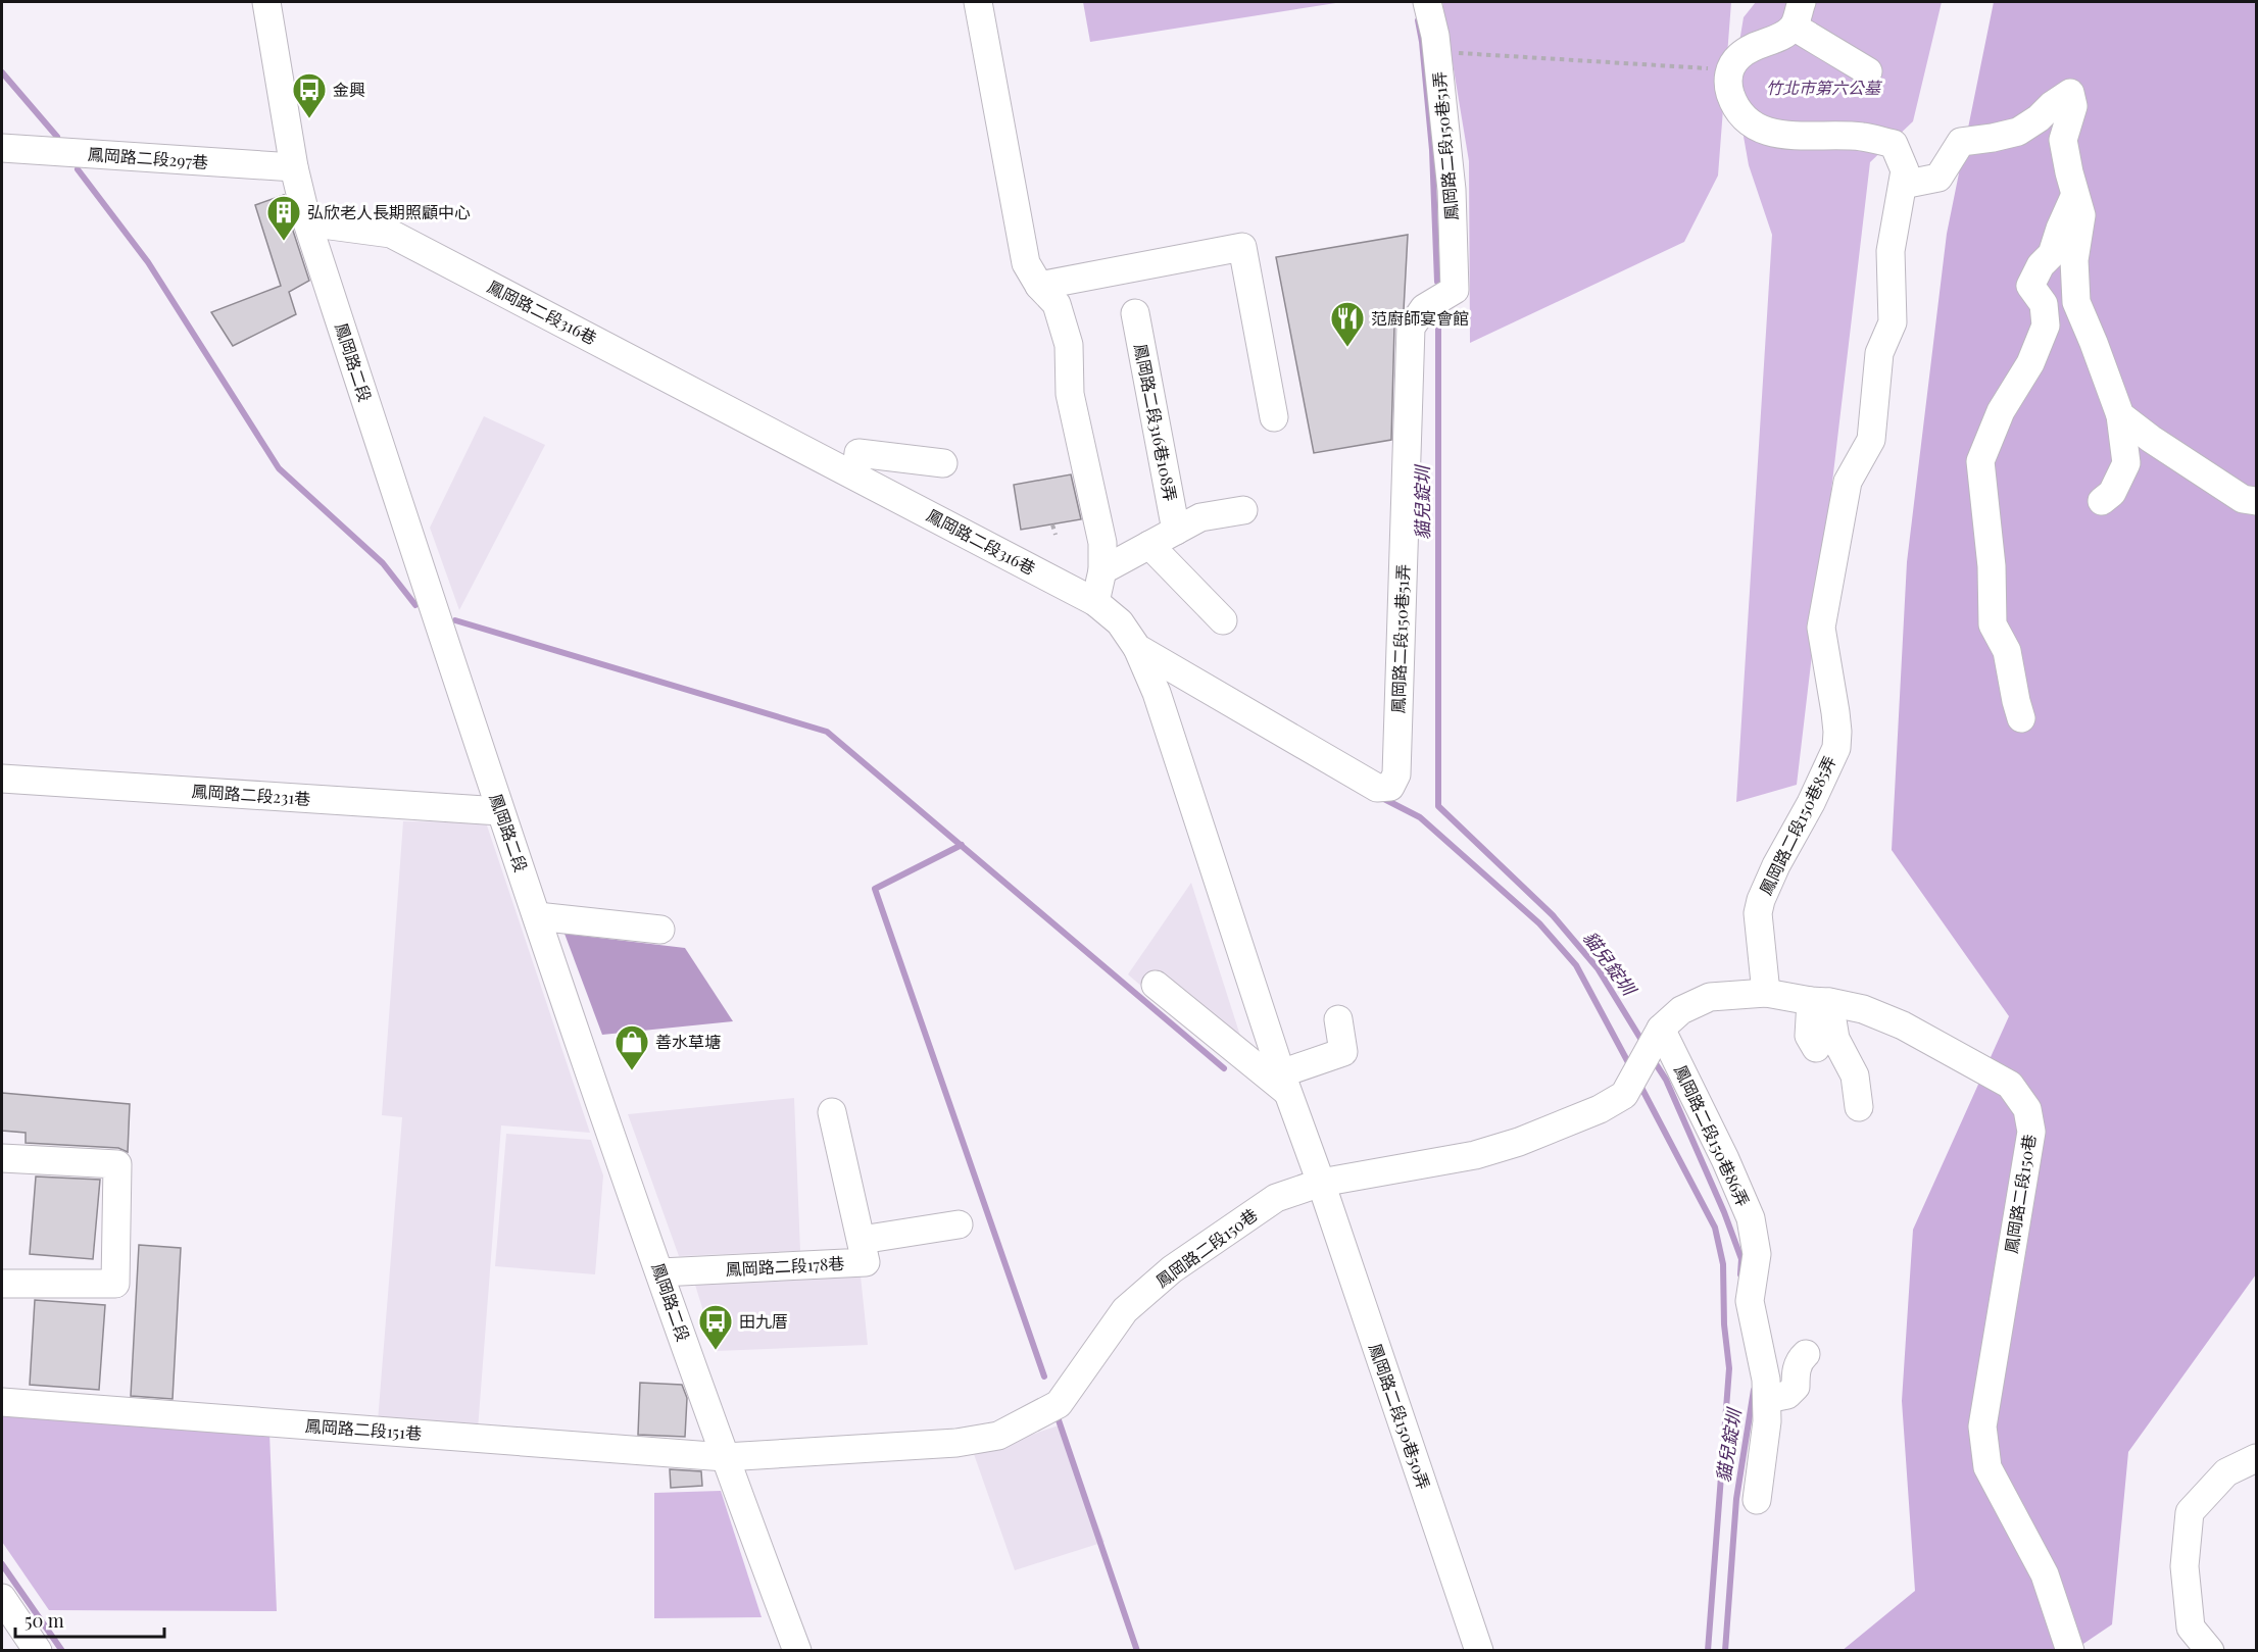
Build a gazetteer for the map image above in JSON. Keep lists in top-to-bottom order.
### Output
{
  "streets": {
    "street": [
      "鳳岡路二段150巷51弄",
      "鳳岡路二段297巷",
      "鳳岡路二段316巷",
      "鳳岡路二段",
      "鳳岡路二段316巷108弄",
      "鳳岡路二段231巷",
      "鳳岡路二段150巷85弄",
      "鳳岡路二段150巷86弄",
      "鳳岡路二段150巷",
      "鳳岡路二段178巷",
      "鳳岡路二段150巷50弄",
      "鳳岡路二段151巷"
    ]
  },
  "crossings": [
    ["鳳岡路二段150巷51弄", "鳳岡路二段316巷"],
    ["鳳岡路二段150巷51弄", "鳳岡路二段150巷"],
    ["鳳岡路二段150巷51弄", "鳳岡路二段150巷50弄"],
    ["鳳岡路二段297巷", "鳳岡路二段"],
    ["鳳岡路二段316巷", "鳳岡路二段"],
    ["鳳岡路二段", "鳳岡路二段231巷"],
    ["鳳岡路二段", "鳳岡路二段150巷"],
    ["鳳岡路二段", "鳳岡路二段178巷"],
    ["鳳岡路二段", "鳳岡路二段151巷"],
    ["鳳岡路二段150巷85弄", "鳳岡路二段150巷"],
    ["鳳岡路二段150巷86弄", "鳳岡路二段150巷"],
    ["鳳岡路二段150巷", "鳳岡路二段150巷50弄"],
    ["鳳岡路二段150巷", "鳳岡路二段151巷"]
  ],
  "water": ["貓兒錠圳"],
  "parks": ["竹北市第六公墓"],
  "places": {
    "bus stop": ["金興", "田九厝"],
    "building": ["弘欣老人長期照顧中心"],
    "restaurant": ["范廚師宴會館"],
    "shop": ["善水草塘"]
  },
  "scale_bar": "50 m"
}
